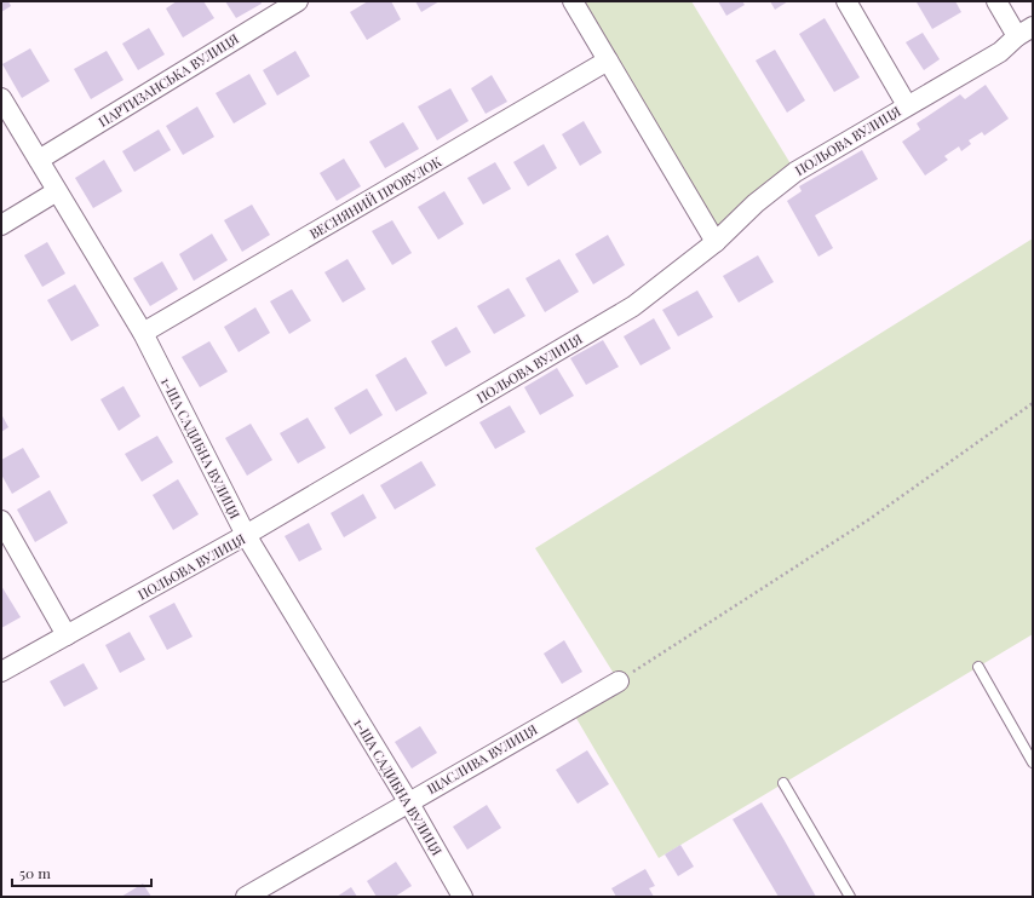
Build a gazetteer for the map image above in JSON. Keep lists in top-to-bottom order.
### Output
{
  "streets": {
    "street": [
      "ПАРТИЗАНСЬКА ВУЛИЦЯ",
      "ПОЛЬОВА ВУЛИЦЯ",
      "ВЕСНЯНИЙ ПРОВУЛОК",
      "1-ША САДИБНА ВУЛИЦЯ",
      "ЩАСЛИВА ВУЛИЦЯ"
    ]
  },
  "crossings": [
    ["ПАРТИЗАНСЬКА ВУЛИЦЯ", "1-ША САДИБНА ВУЛИЦЯ"],
    ["ПОЛЬОВА ВУЛИЦЯ", "1-ША САДИБНА ВУЛИЦЯ"],
    ["ВЕСНЯНИЙ ПРОВУЛОК", "1-ША САДИБНА ВУЛИЦЯ"],
    ["1-ША САДИБНА ВУЛИЦЯ", "ЩАСЛИВА ВУЛИЦЯ"]
  ],
  "scale_bar": "50 m"
}
